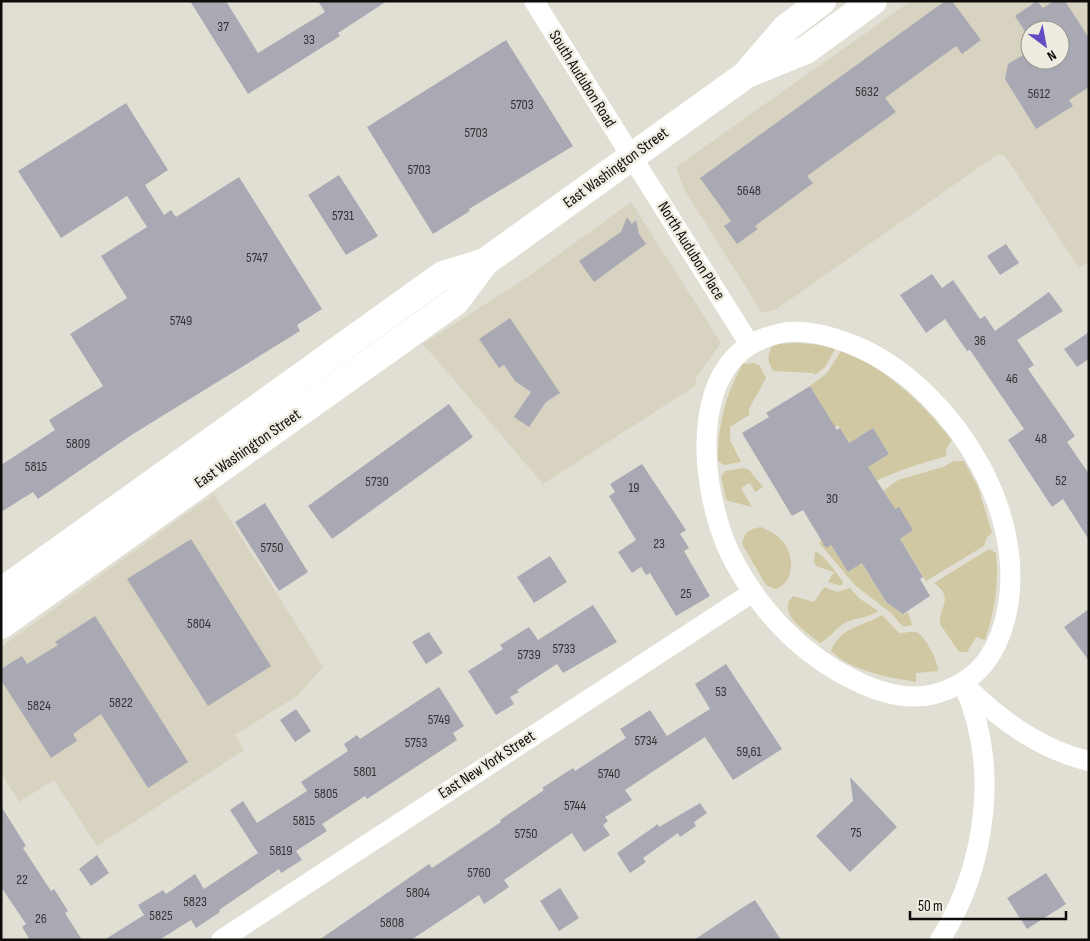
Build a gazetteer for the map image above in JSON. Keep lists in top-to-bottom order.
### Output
{
  "streets": {
    "main road": ["East Washington Street"],
    "street": ["South Audubon Road", "North Audubon Place", "East New York Street"]
  },
  "crossings": [
    ["South Audubon Road", "East Washington Street"],
    ["South Audubon Road", "North Audubon Place"],
    ["East Washington Street", "North Audubon Place"]
  ],
  "house_numbers": [
    "37",
    "33",
    "5632",
    "5612",
    "5703",
    "5703",
    "5703",
    "5648",
    "5731",
    "5747",
    "5749",
    "36",
    "46",
    "48",
    "5809",
    "5815",
    "52",
    "5730",
    "19",
    "30",
    "23",
    "5750",
    "25",
    "5804",
    "5733",
    "5739",
    "53",
    "5822",
    "5824",
    "5749",
    "5734",
    "5753",
    "59,61",
    "5801",
    "5740",
    "5805",
    "5744",
    "5815",
    "75",
    "5750",
    "5819",
    "5760",
    "22",
    "5804",
    "5823",
    "5825",
    "26",
    "5808"
  ],
  "scale_bar": "50 m",
  "north": "bottom right"
}
